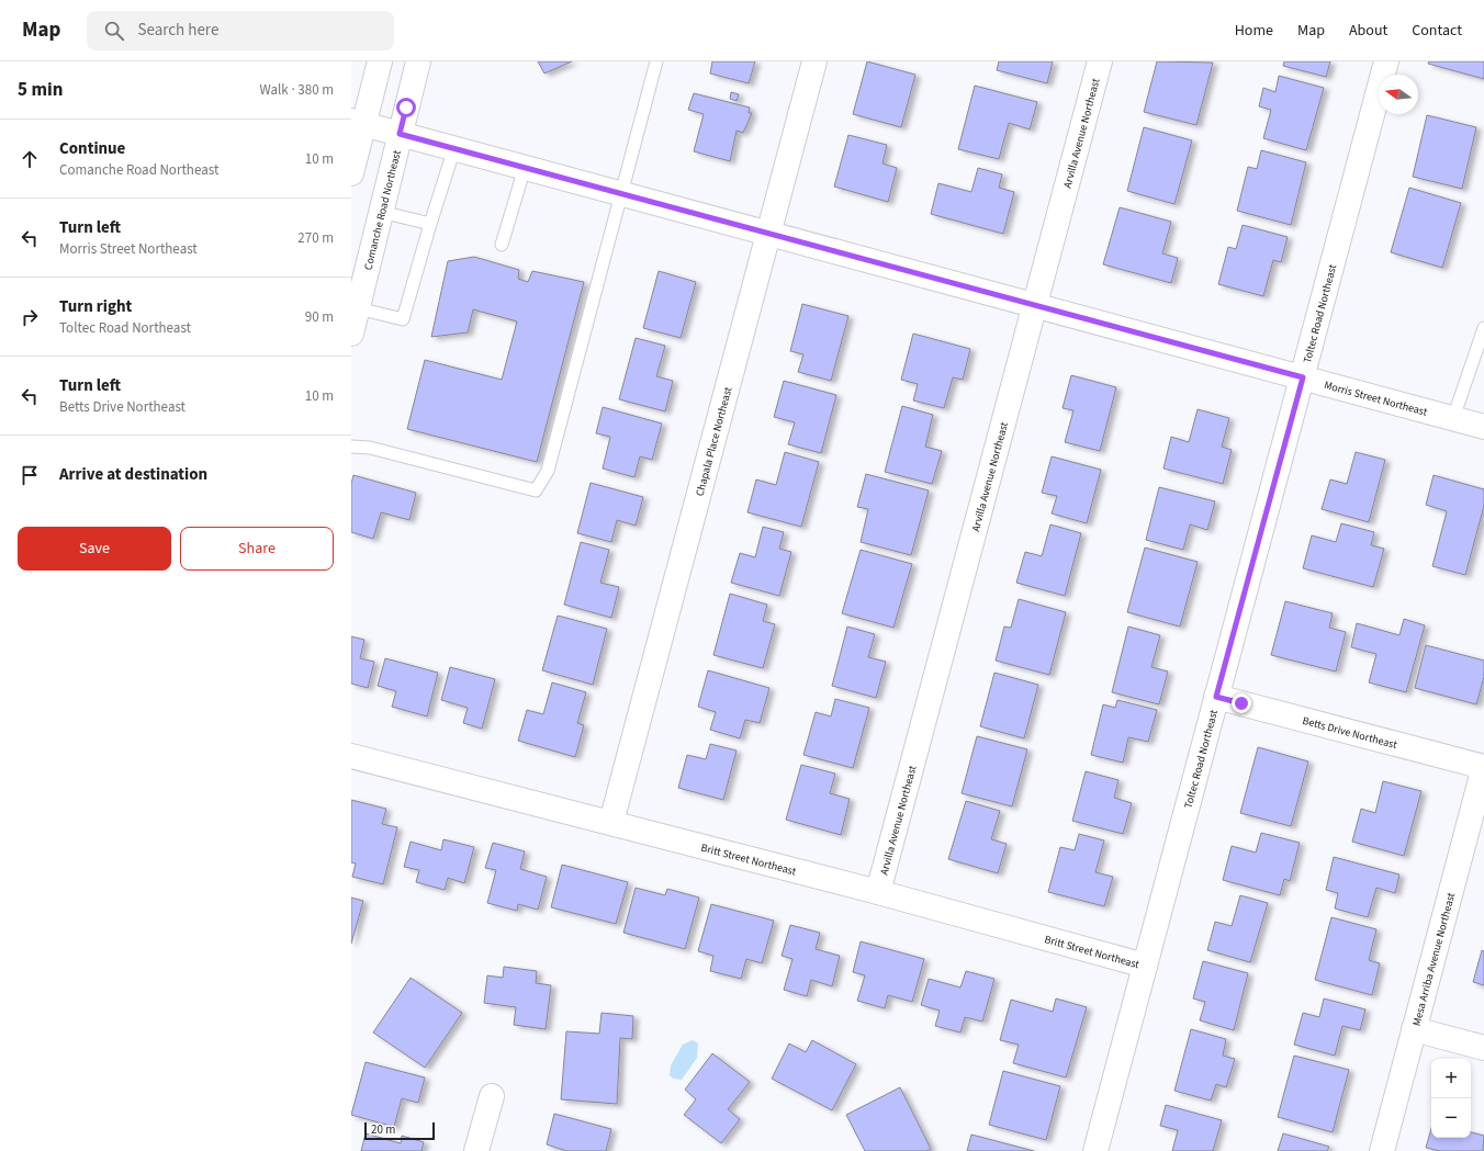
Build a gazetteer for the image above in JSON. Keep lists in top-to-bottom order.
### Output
{
  "streets": {
    "street": [
      "Arvilla Avenue Northeast",
      "Comanche Road Northeast",
      "Toltec Road Northeast",
      "Morris Street Northeast",
      "Chapala Place Northeast",
      "Betts Drive Northeast",
      "Britt Street Northeast",
      "Mesa Arriba Avenue Northeast"
    ]
  },
  "crossings": [
    ["Arvilla Avenue Northeast", "Morris Street Northeast"],
    ["Arvilla Avenue Northeast", "Britt Street Northeast"],
    ["Comanche Road Northeast", "Morris Street Northeast"],
    ["Toltec Road Northeast", "Morris Street Northeast"],
    ["Toltec Road Northeast", "Betts Drive Northeast"],
    ["Toltec Road Northeast", "Britt Street Northeast"],
    ["Morris Street Northeast", "Chapala Place Northeast"],
    ["Chapala Place Northeast", "Britt Street Northeast"],
    ["Betts Drive Northeast", "Mesa Arriba Avenue Northeast"]
  ],
  "scale_bar": "20 m",
  "north": "left",
  "page": {
    "header": "Map",
    "search": "Search here",
    "nav": [
      "Home",
      "Map",
      "About",
      "Contact"
    ],
    "heading": ["5 min", "Walk · 380 m"],
    "list": [
      ["Continue", "Comanche Road Northeast", "10 m"],
      ["Turn left", "Morris Street Northeast", "270 m"],
      ["Turn right", "Toltec Road Northeast", "90 m"],
      ["Turn left", "Betts Drive Northeast", "10 m"],
      "Arrive at destination"
    ],
    "buttons": ["Save", "Share"],
    "map_buttons": ["+", "−"],
    "scale": "20 m"
  }
}
